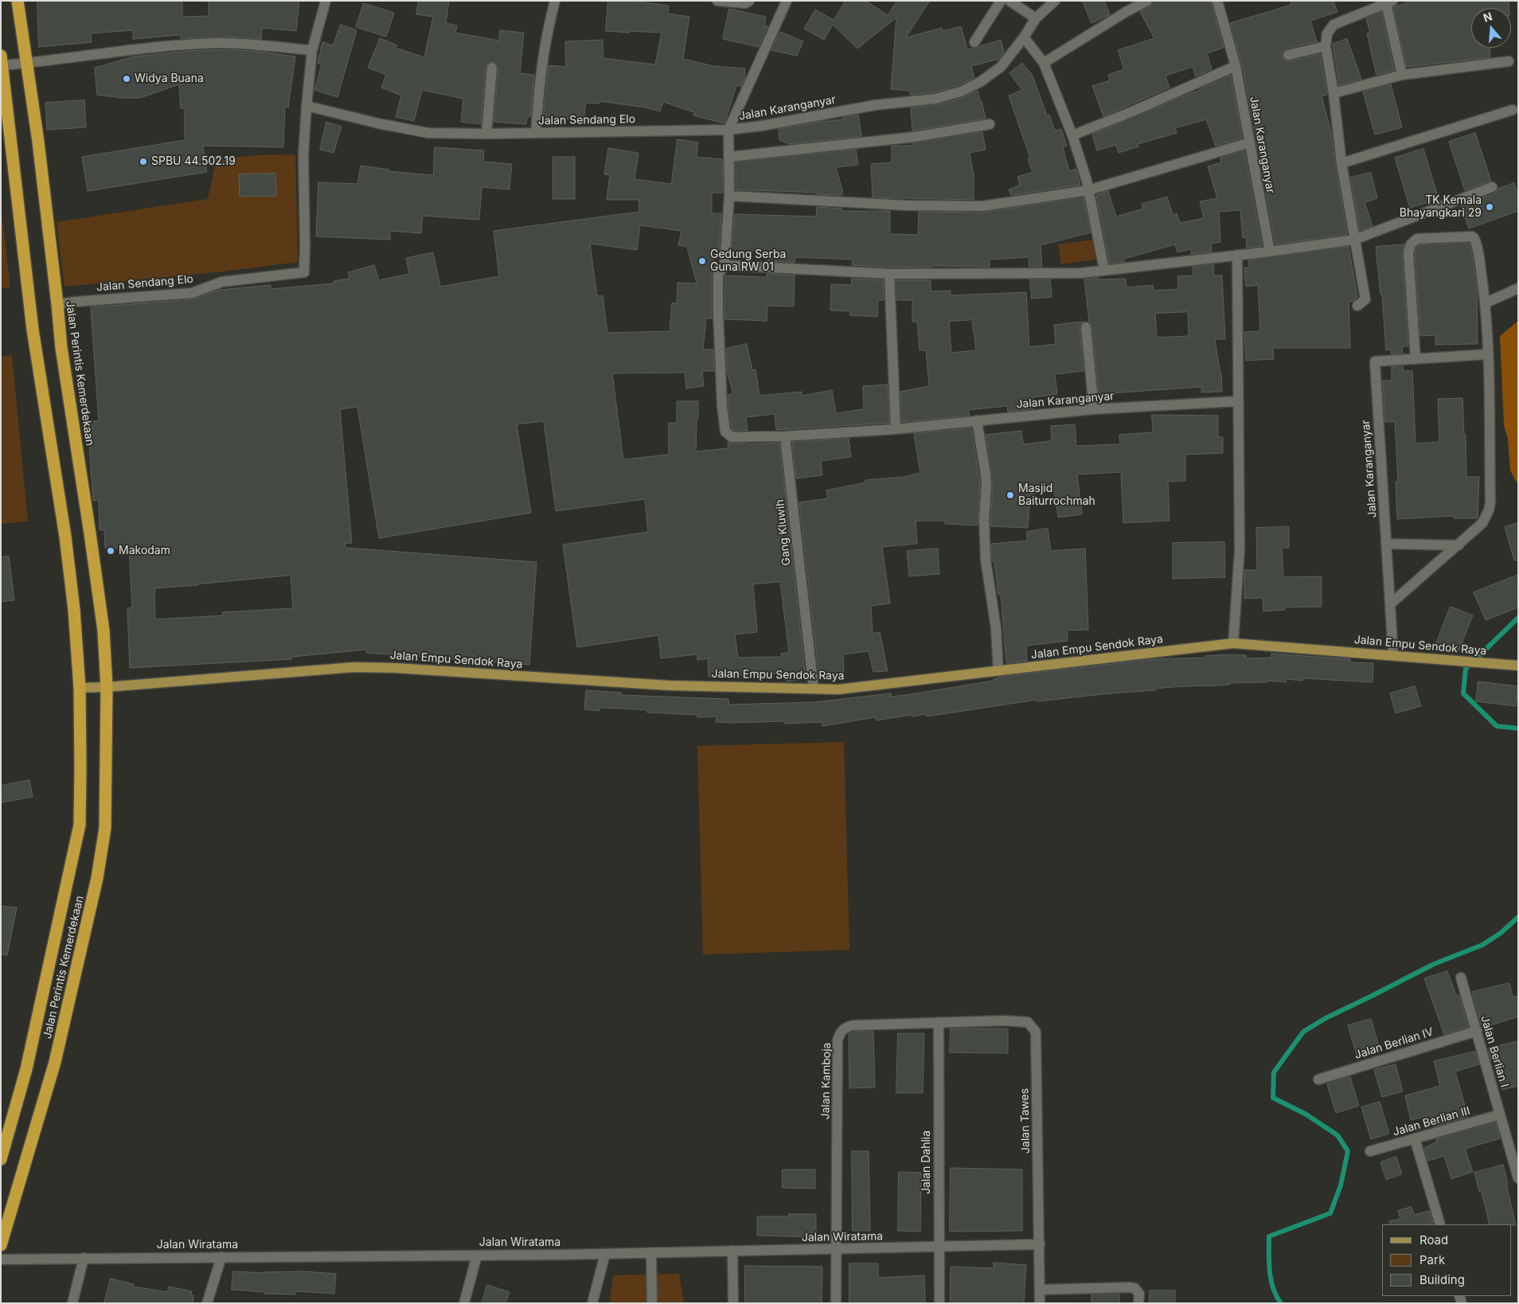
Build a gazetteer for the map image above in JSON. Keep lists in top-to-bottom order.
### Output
{
  "streets": {
    "highway": ["Jalan Perintis Kemerdekaan"],
    "main road": ["Jalan Empu Sendok Raya"],
    "street": [
      "Jalan Karanganyar",
      "Jalan Sendang Elo",
      "Gang Kluwih",
      "Jalan Berlian IV",
      "Jalan Berlian I",
      "Jalan Kamboja",
      "Jalan Tawes",
      "Jalan Berlian III",
      "Jalan Dahlia",
      "Jalan Wiratama"
    ]
  },
  "crossings": [
    ["Jalan Karanganyar", "Jalan Sendang Elo"],
    ["Jalan Karanganyar", "Gang Kluwih"],
    ["Jalan Karanganyar", "Jalan Empu Sendok Raya"],
    ["Jalan Sendang Elo", "Jalan Perintis Kemerdekaan"],
    ["Jalan Perintis Kemerdekaan", "Jalan Empu Sendok Raya"],
    ["Gang Kluwih", "Jalan Empu Sendok Raya"],
    ["Jalan Berlian IV", "Jalan Berlian I"],
    ["Jalan Berlian I", "Jalan Berlian III"],
    ["Jalan Kamboja", "Jalan Tawes"],
    ["Jalan Kamboja", "Jalan Dahlia"],
    ["Jalan Kamboja", "Jalan Wiratama"],
    ["Jalan Tawes", "Jalan Wiratama"],
    ["Jalan Dahlia", "Jalan Wiratama"]
  ],
  "places": [
    "Widya Buana",
    "SPBU 44.502.19",
    "TK Kemala Bhayangkari 29",
    "Gedung Serba Guna RW 01",
    "Masjid Baiturrochmah",
    "Makodam"
  ],
  "legend": ["Road", "Park", "Building"],
  "north": "top"
}
